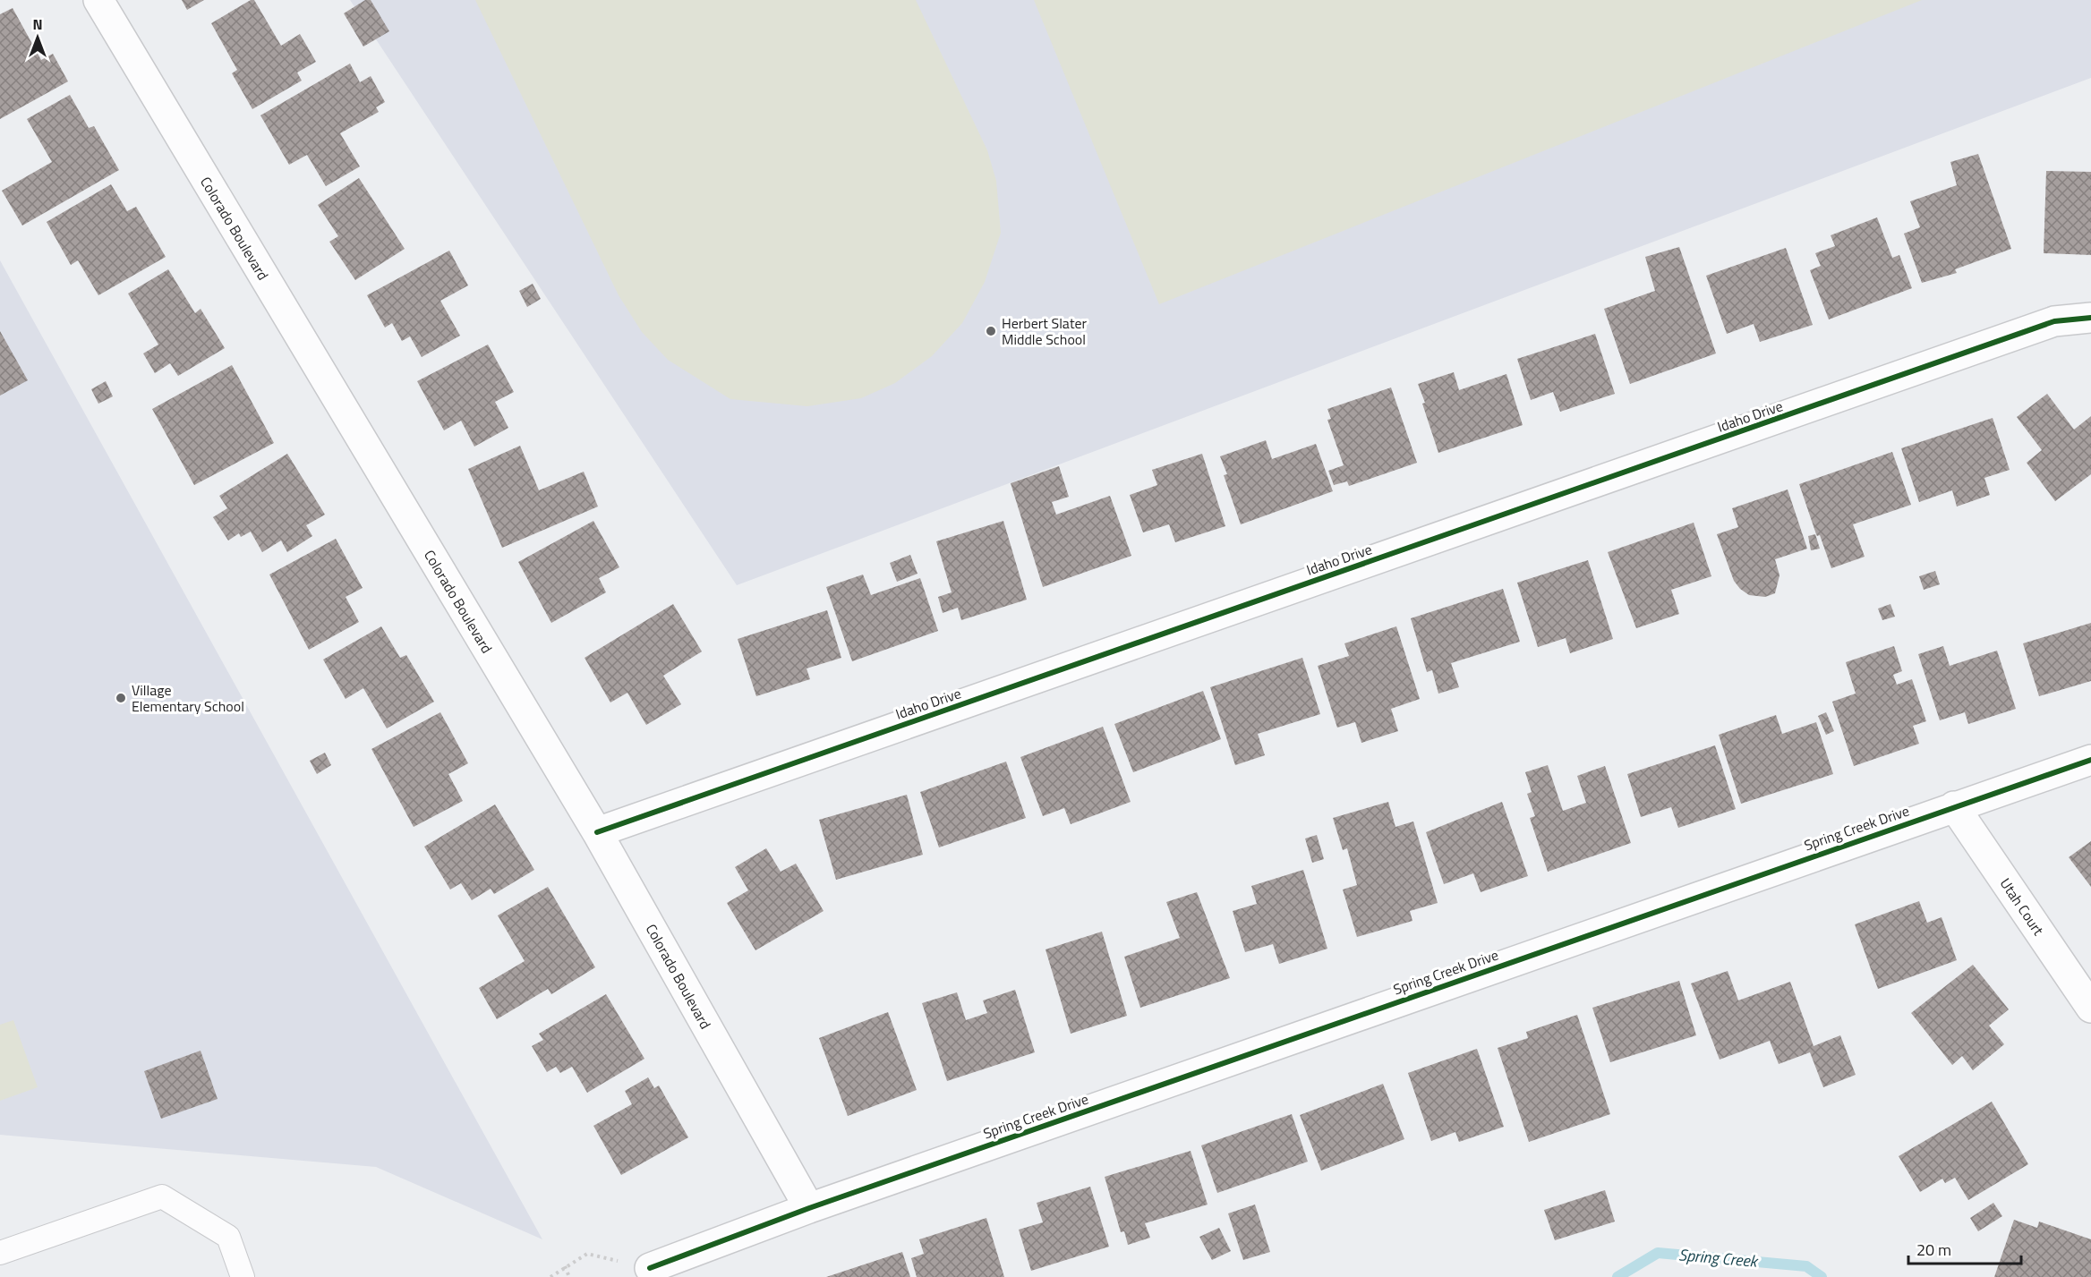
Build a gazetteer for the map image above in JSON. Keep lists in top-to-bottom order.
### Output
{
  "streets": {
    "street": [
      "Colorado Boulevard",
      "Idaho Drive",
      "Spring Creek Drive",
      "Utah Court"
    ]
  },
  "crossings": [
    ["Colorado Boulevard", "Idaho Drive"],
    ["Colorado Boulevard", "Spring Creek Drive"],
    ["Spring Creek Drive", "Utah Court"]
  ],
  "water": ["Spring Creek"],
  "places": ["Herbert Slater Middle School", "Village Elementary School"],
  "scale_bar": "20 m",
  "north": "top"
}
